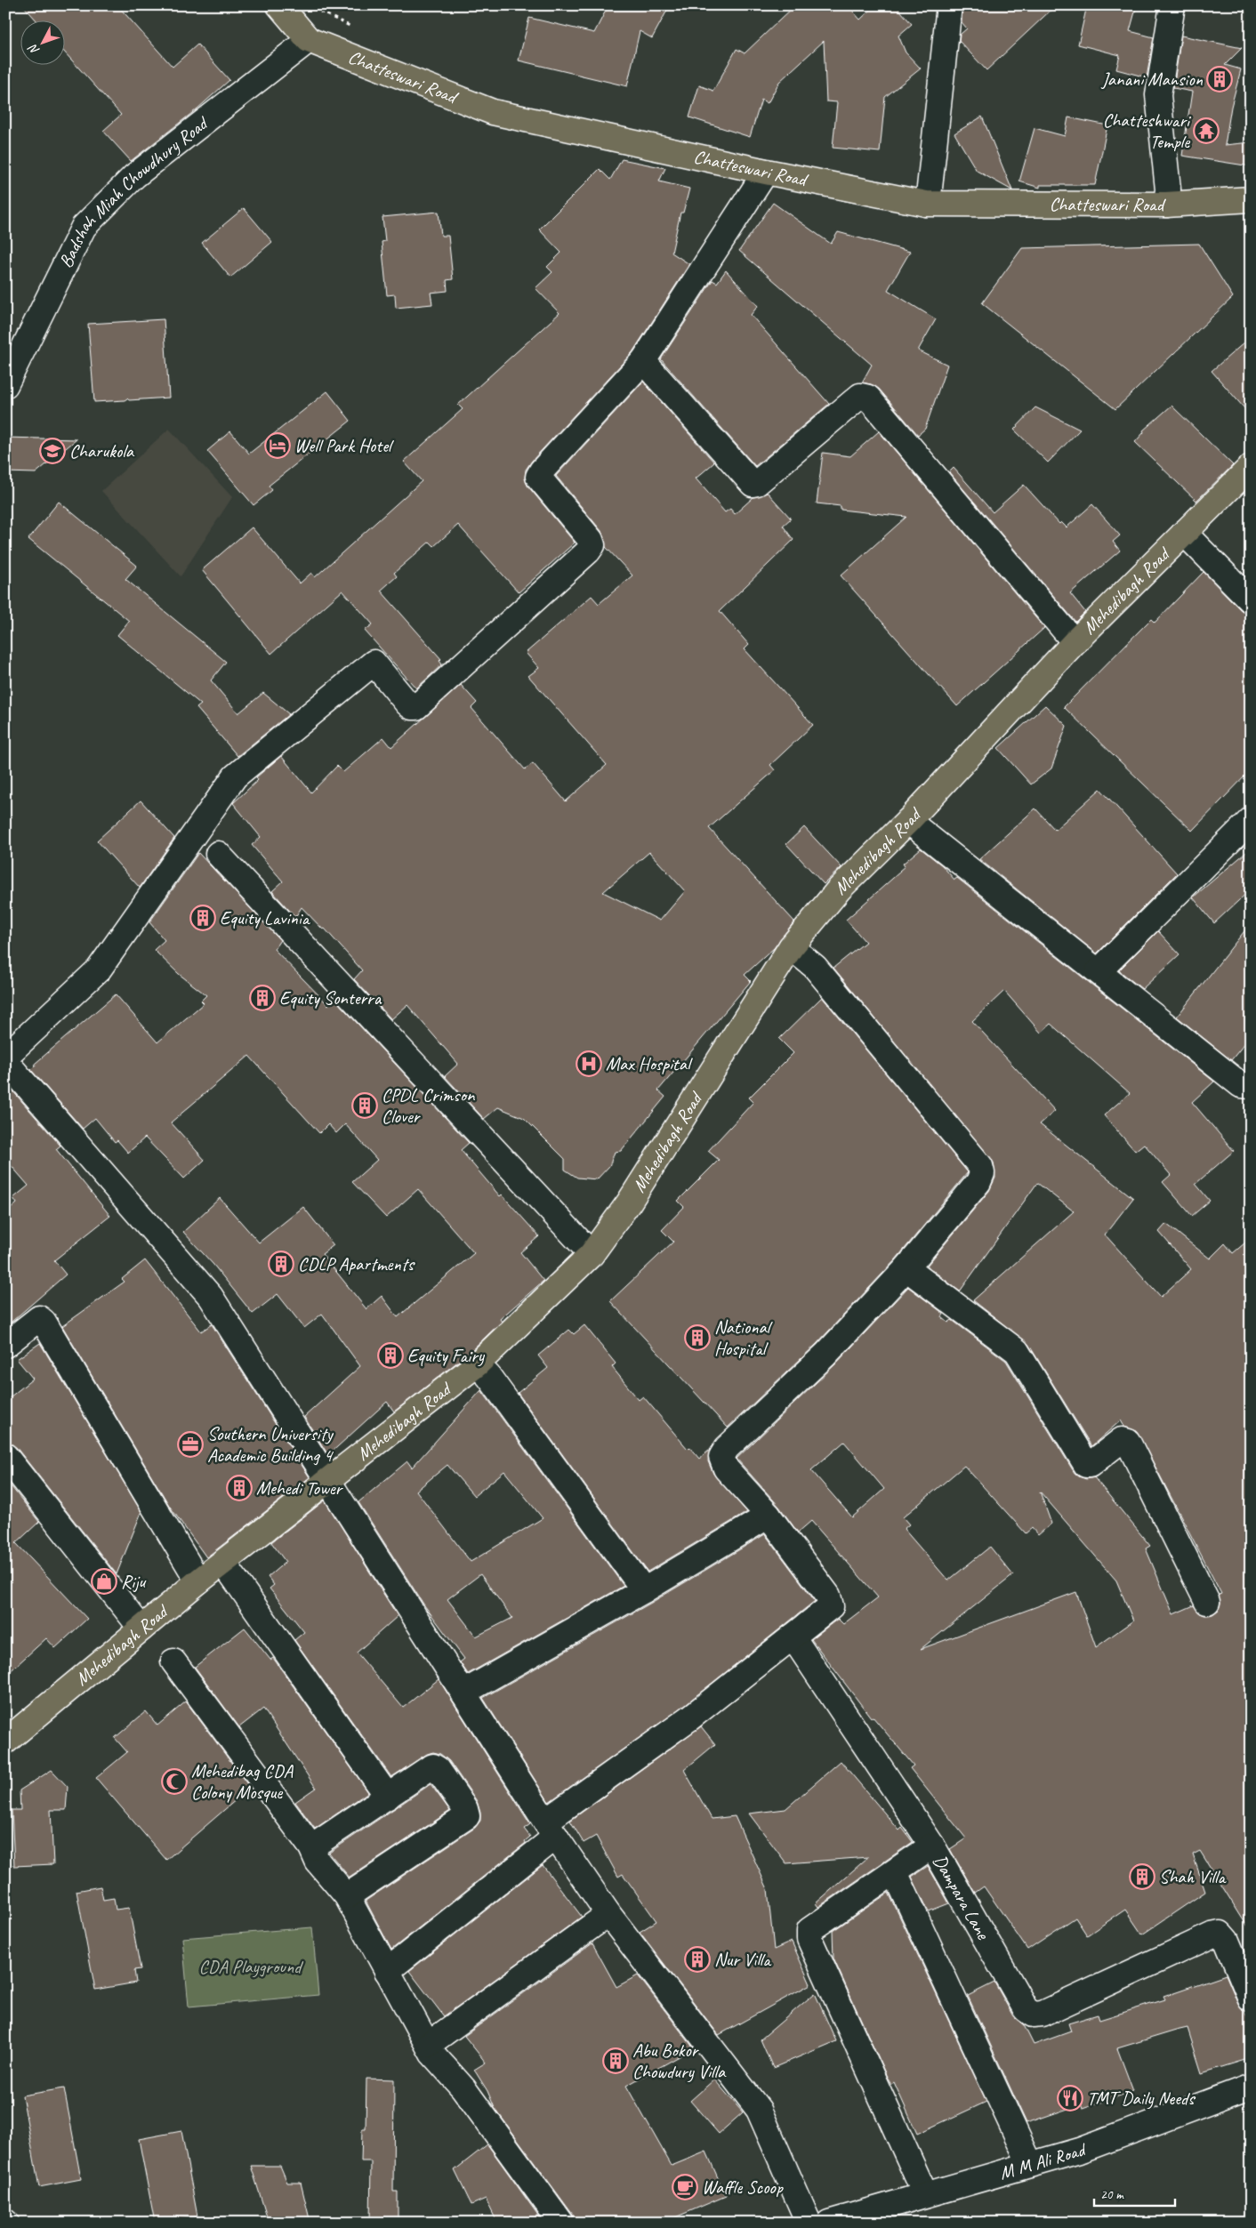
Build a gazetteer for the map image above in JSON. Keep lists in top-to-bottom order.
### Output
{
  "streets": {
    "main road": ["Chatteswari Road", "Mehedibagh Road"],
    "street": ["Badshah Miah Chowdhury Road", "Dampara Lane", "M M Ali Road"]
  },
  "crossings": [
    ["Chatteswari Road", "Badshah Miah Chowdhury Road"],
    ["Dampara Lane", "M M Ali Road"]
  ],
  "parks": ["CDA Playground"],
  "places": {
    "building": [
      "Janani Mansion",
      "Equity Lavinia",
      "Equity Sonterra",
      "CPDL Crimson Clover",
      "CDLP Apartments",
      "National Hospital",
      "Equity Fairy",
      "Mehedi Tower",
      "Shah Villa",
      "Nur Villa",
      "Abu Bokor Chowdury Villa"
    ],
    "temple": ["Chatteshwari Temple"],
    "hotel": ["Well Park Hotel"],
    "school or university": ["Charukola"],
    "hospital": ["Max Hospital"],
    "office": ["Southern University Academic Building 4"],
    "shop": ["Riju"],
    "mosque": ["Mehedibag CDA Colony Mosque"],
    "restaurant": ["TMT Daily Needs"],
    "cafe": ["Waffle Scoop"]
  },
  "scale_bar": "20 m",
  "north": "bottom left"
}
